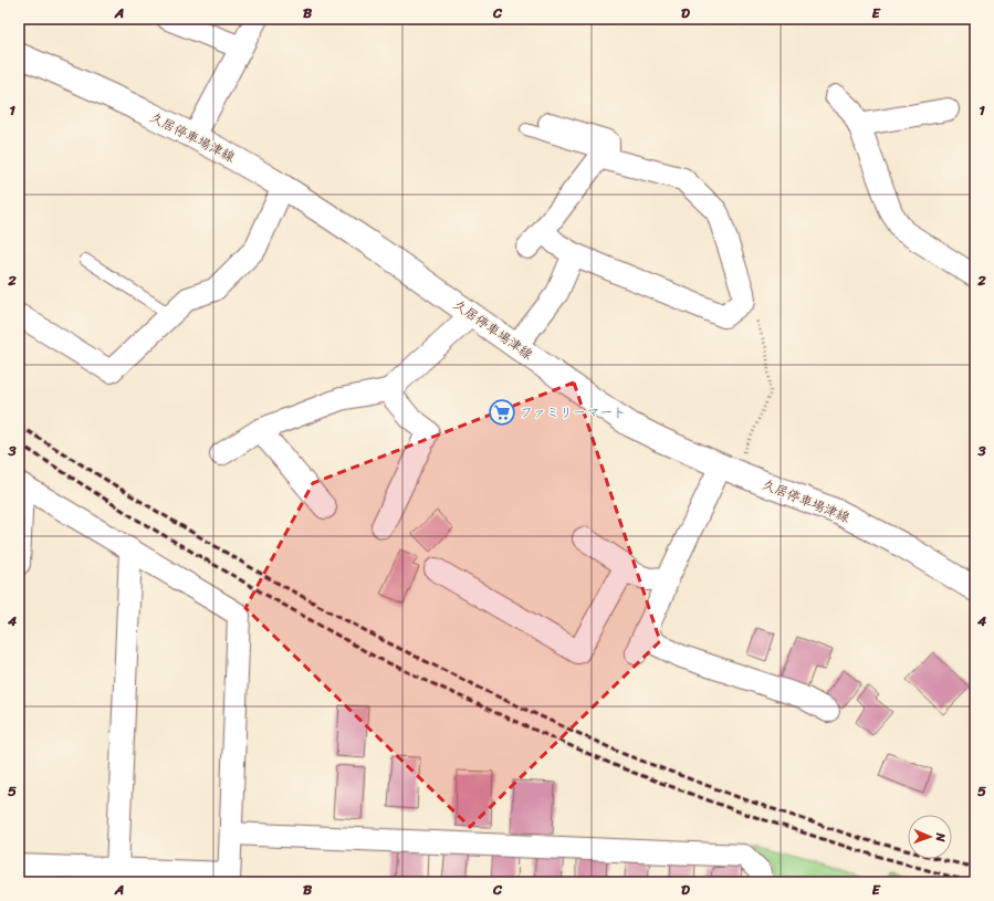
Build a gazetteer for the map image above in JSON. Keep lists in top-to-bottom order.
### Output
{
  "streets": {
    "main road": ["久居停車場津線"]
  },
  "places": {
    "supermarket": ["ファミリーマート"]
  },
  "north": "right",
  "grid": {
    "columns": [
      "A",
      "B",
      "C",
      "D",
      "E"
    ],
    "rows": [
      "1",
      "2",
      "3",
      "4",
      "5"
    ]
  }
}
